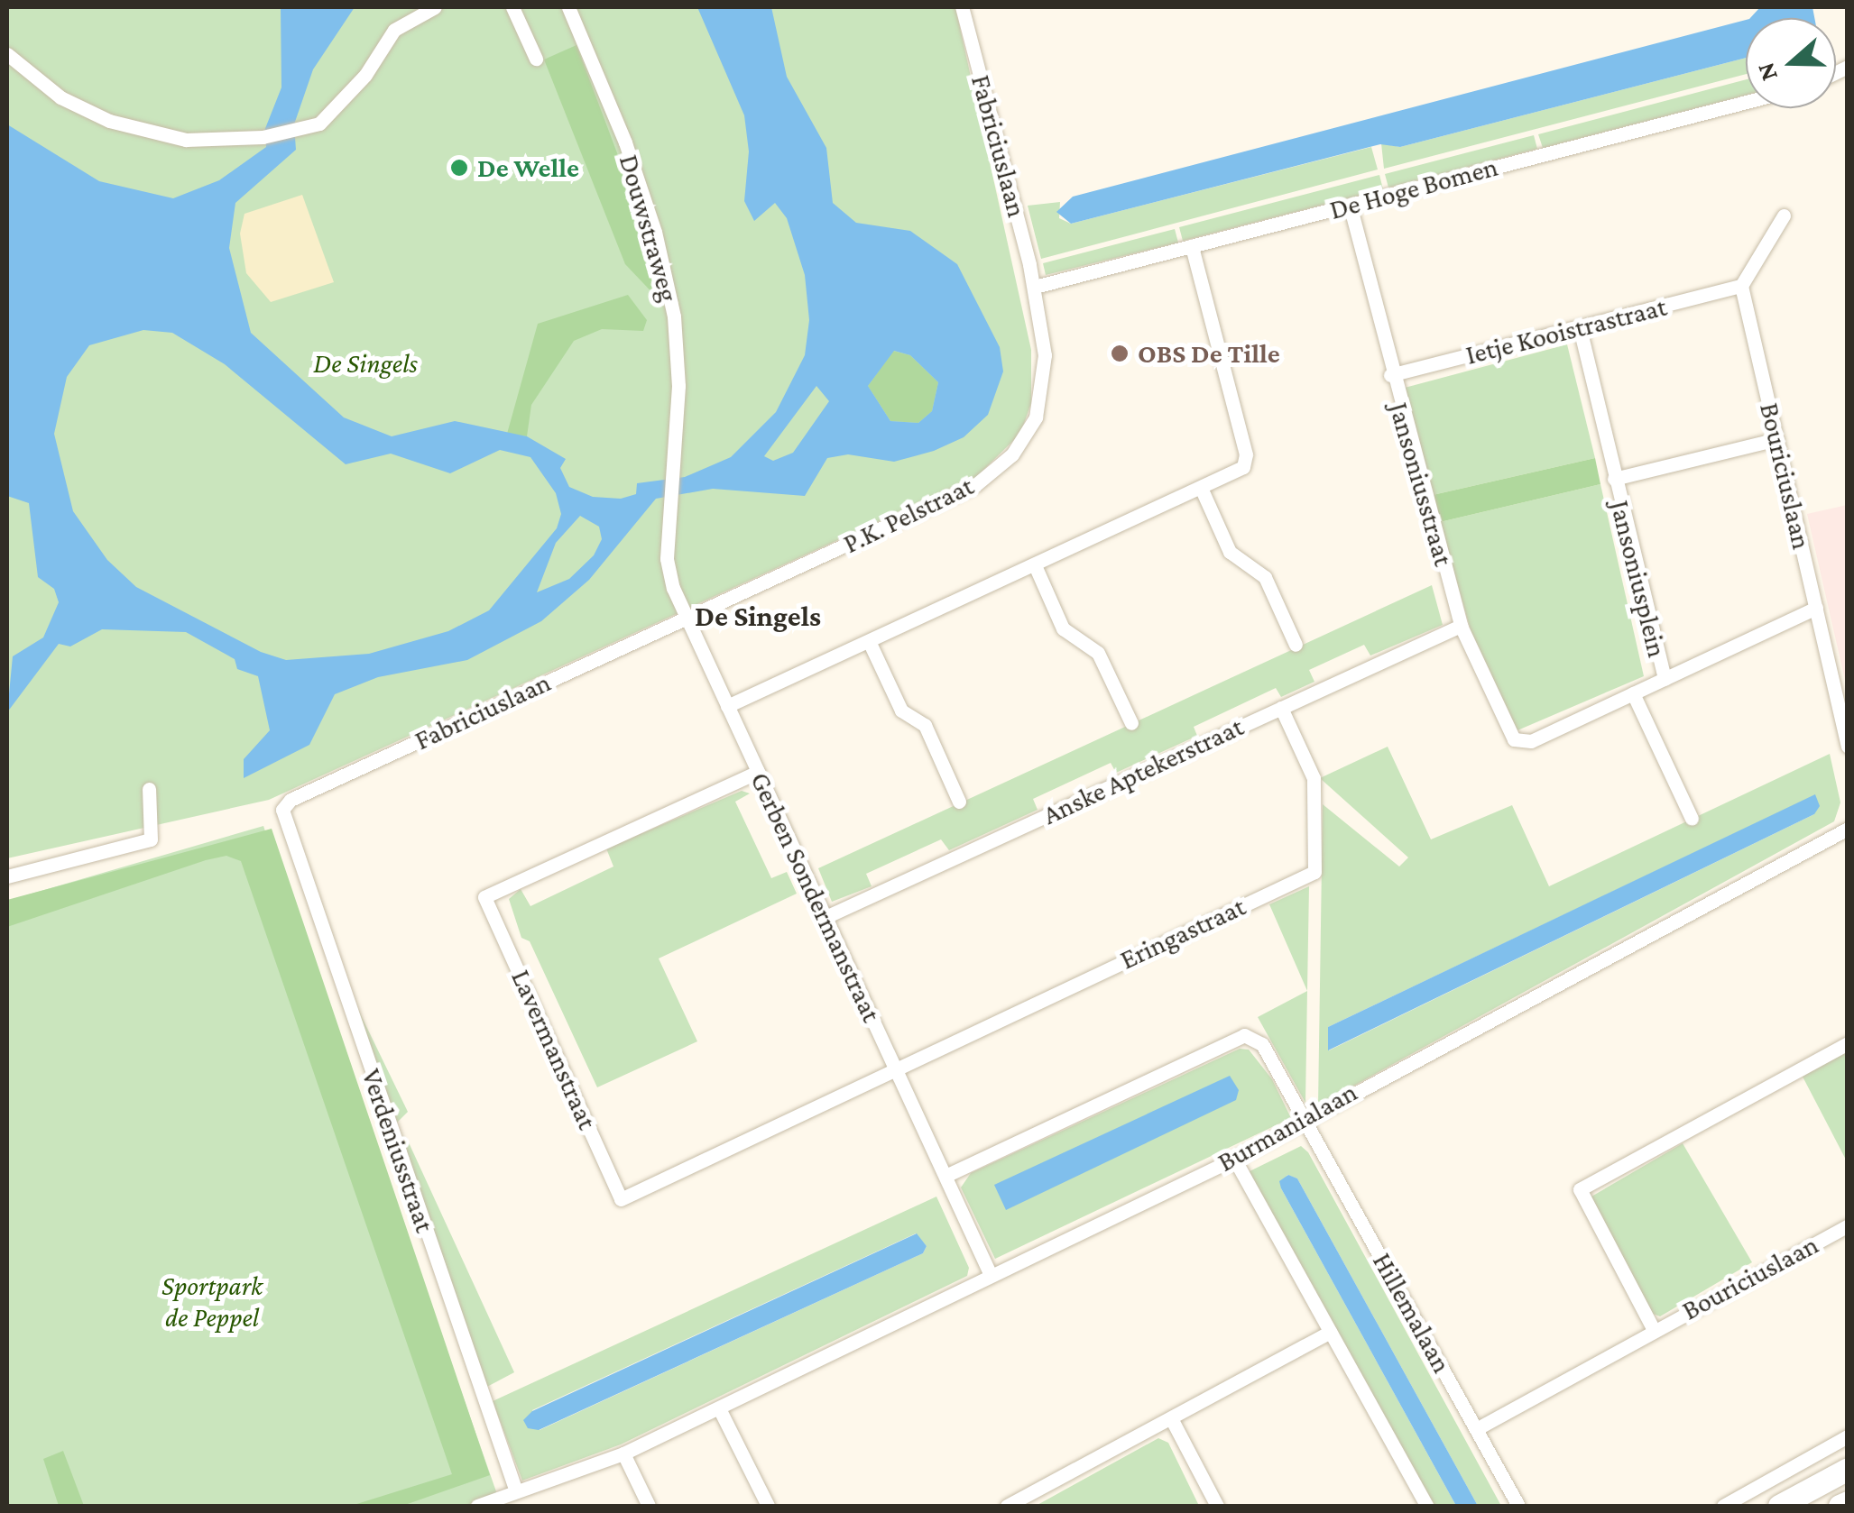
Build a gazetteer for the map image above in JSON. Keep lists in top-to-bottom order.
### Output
{
  "streets": {
    "street": [
      "Fabriciuslaan",
      "De Hoge Bomen",
      "Douwstraweg",
      "Ietje Kooistrastraat",
      "Bouriciuslaan",
      "Jansoniusstraat",
      "P.K. Pelstraat",
      "Jansoniusplein",
      "Anske Aptekerstraat",
      "Gerben Sondermanstraat",
      "Eringastraat",
      "Lavermanstraat",
      "Burmanialaan",
      "Verdeniusstraat",
      "Hillemalaan"
    ]
  },
  "crossings": [
    ["Fabriciuslaan", "De Hoge Bomen"],
    ["Fabriciuslaan", "Douwstraweg"],
    ["Fabriciuslaan", "P.K. Pelstraat"],
    ["Fabriciuslaan", "Gerben Sondermanstraat"],
    ["Fabriciuslaan", "Verdeniusstraat"],
    ["De Hoge Bomen", "Jansoniusstraat"],
    ["De Hoge Bomen", "P.K. Pelstraat"],
    ["Douwstraweg", "P.K. Pelstraat"],
    ["Douwstraweg", "Gerben Sondermanstraat"],
    ["Ietje Kooistrastraat", "Bouriciuslaan"],
    ["Ietje Kooistrastraat", "Jansoniusstraat"],
    ["Ietje Kooistrastraat", "Jansoniusplein"],
    ["Bouriciuslaan", "Jansoniusplein"],
    ["Bouriciuslaan", "Hillemalaan"],
    ["Jansoniusstraat", "Anske Aptekerstraat"],
    ["P.K. Pelstraat", "Gerben Sondermanstraat"],
    ["Anske Aptekerstraat", "Gerben Sondermanstraat"],
    ["Anske Aptekerstraat", "Eringastraat"],
    ["Gerben Sondermanstraat", "Eringastraat"],
    ["Gerben Sondermanstraat", "Lavermanstraat"],
    ["Gerben Sondermanstraat", "Burmanialaan"],
    ["Eringastraat", "Lavermanstraat"],
    ["Burmanialaan", "Verdeniusstraat"],
    ["Burmanialaan", "Hillemalaan"]
  ],
  "districts": ["De Singels"],
  "parks": ["De Singels", "Sportpark de Peppel"],
  "places": ["De Welle", "OBS De Tille"],
  "north": "left"
}
